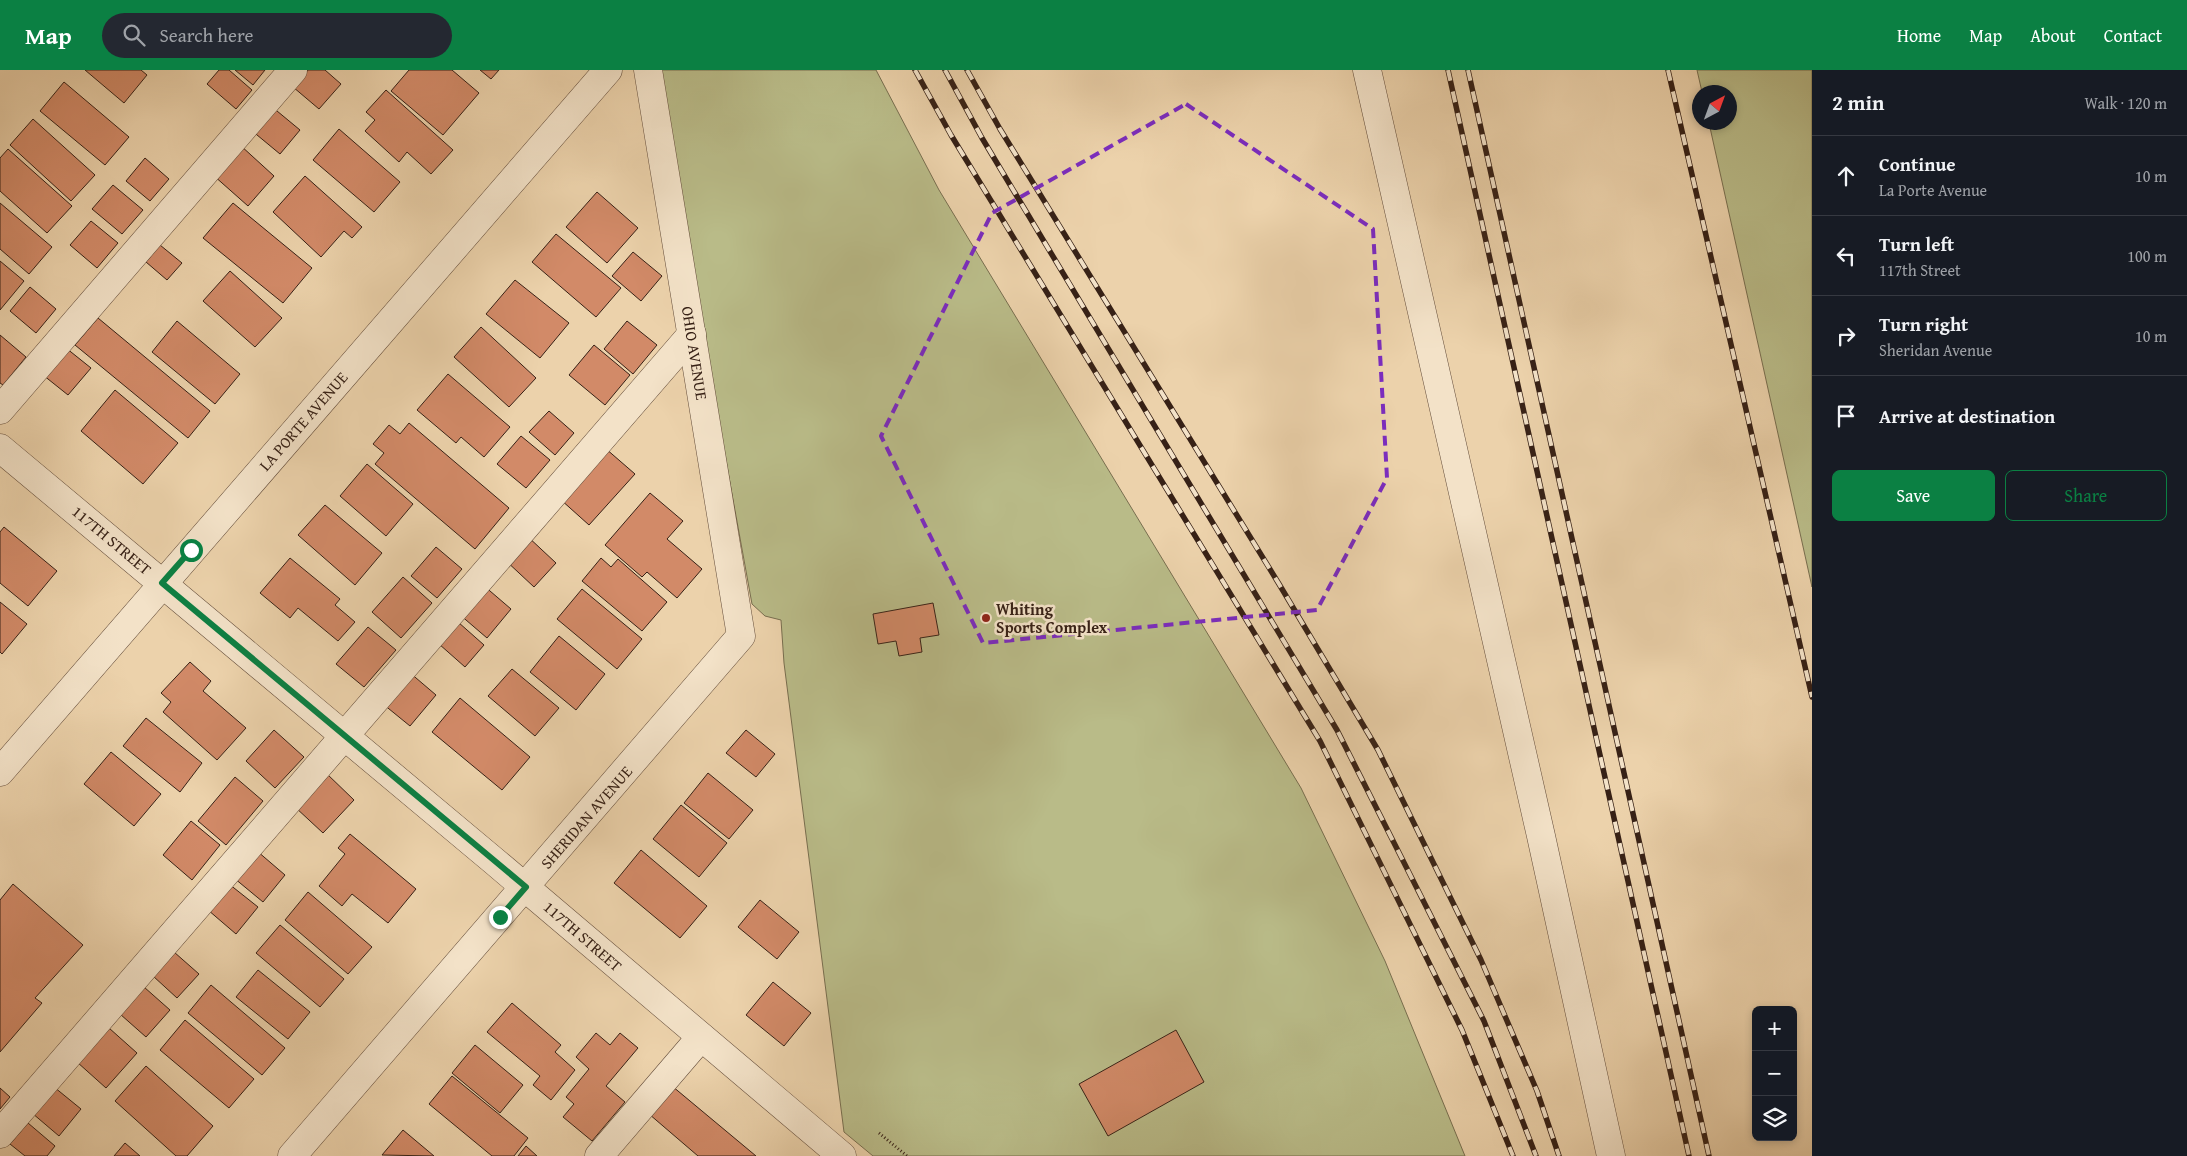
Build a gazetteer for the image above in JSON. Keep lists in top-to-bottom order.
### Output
{
  "streets": {
    "street": [
      "OHIO AVENUE",
      "LA PORTE AVENUE",
      "117TH STREET",
      "SHERIDAN AVENUE"
    ]
  },
  "crossings": [
    ["OHIO AVENUE", "SHERIDAN AVENUE"],
    ["LA PORTE AVENUE", "117TH STREET"],
    ["117TH STREET", "SHERIDAN AVENUE"]
  ],
  "places": ["Whiting Sports Complex"],
  "north": "top right",
  "page": {
    "header": "Map",
    "search": "Search here",
    "nav": [
      "Home",
      "Map",
      "About",
      "Contact"
    ],
    "heading": ["2 min", "Walk · 120 m"],
    "list": [
      ["Continue", "La Porte Avenue", "10 m"],
      ["Turn left", "117th Street", "100 m"],
      ["Turn right", "Sheridan Avenue", "10 m"],
      "Arrive at destination"
    ],
    "buttons": ["Save", "Share"],
    "map_buttons": ["+", "−"]
  }
}
